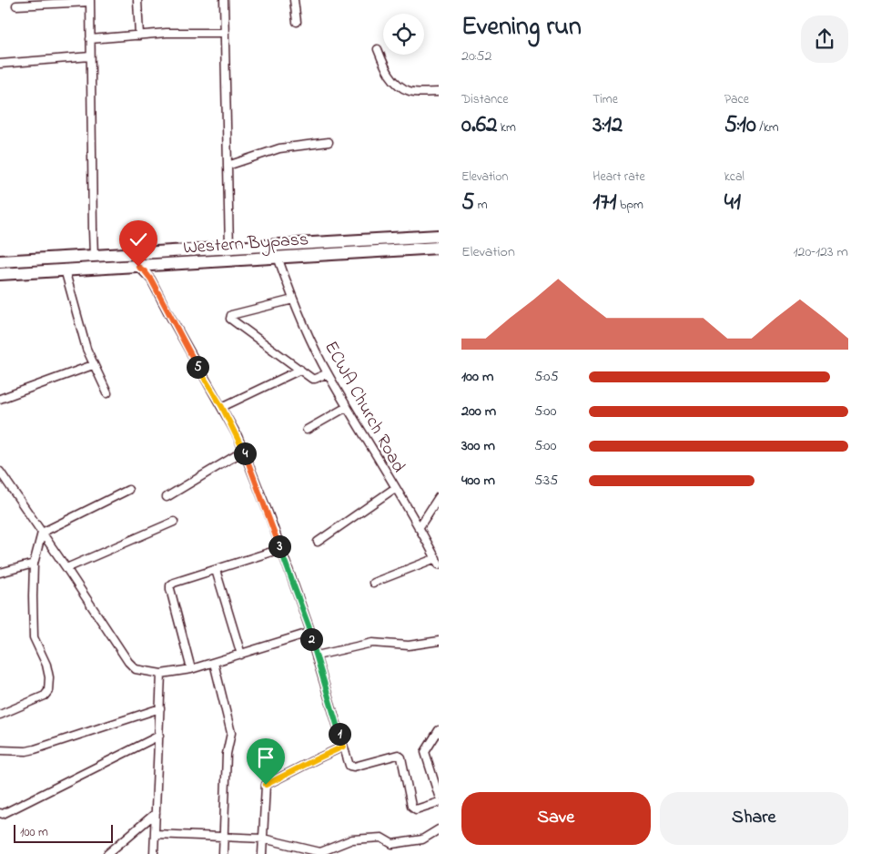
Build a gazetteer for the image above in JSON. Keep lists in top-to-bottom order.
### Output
{
  "streets": {
    "main road": ["Western Bypass"],
    "street": ["ECWA Church Road"]
  },
  "crossings": [
    ["Western Bypass", "ECWA Church Road"]
  ],
  "scale_bar": "100 m",
  "page": {
    "heading": ["Evening run", "20:52"],
    "stats": [
      ["Distance", "0.62 km"],
      ["Time", "3:12"],
      ["Pace", "5:10 /km"],
      ["Elevation", "5 m"],
      ["Heart rate", "171 bpm"],
      ["kcal", "41"]
    ],
    "chart": ["Elevation", "120–123 m"],
    "pins": [
      "5",
      "4",
      "3",
      "2",
      "1"
    ],
    "list": [
      {
        "name": "100 m",
        "note": "5:05"
      },
      {
        "name": "200 m",
        "note": "5:00"
      },
      {
        "name": "300 m",
        "note": "5:00"
      },
      {
        "name": "400 m",
        "note": "5:35"
      }
    ],
    "buttons": ["Save", "Share"],
    "scale": "100 m"
  }
}
